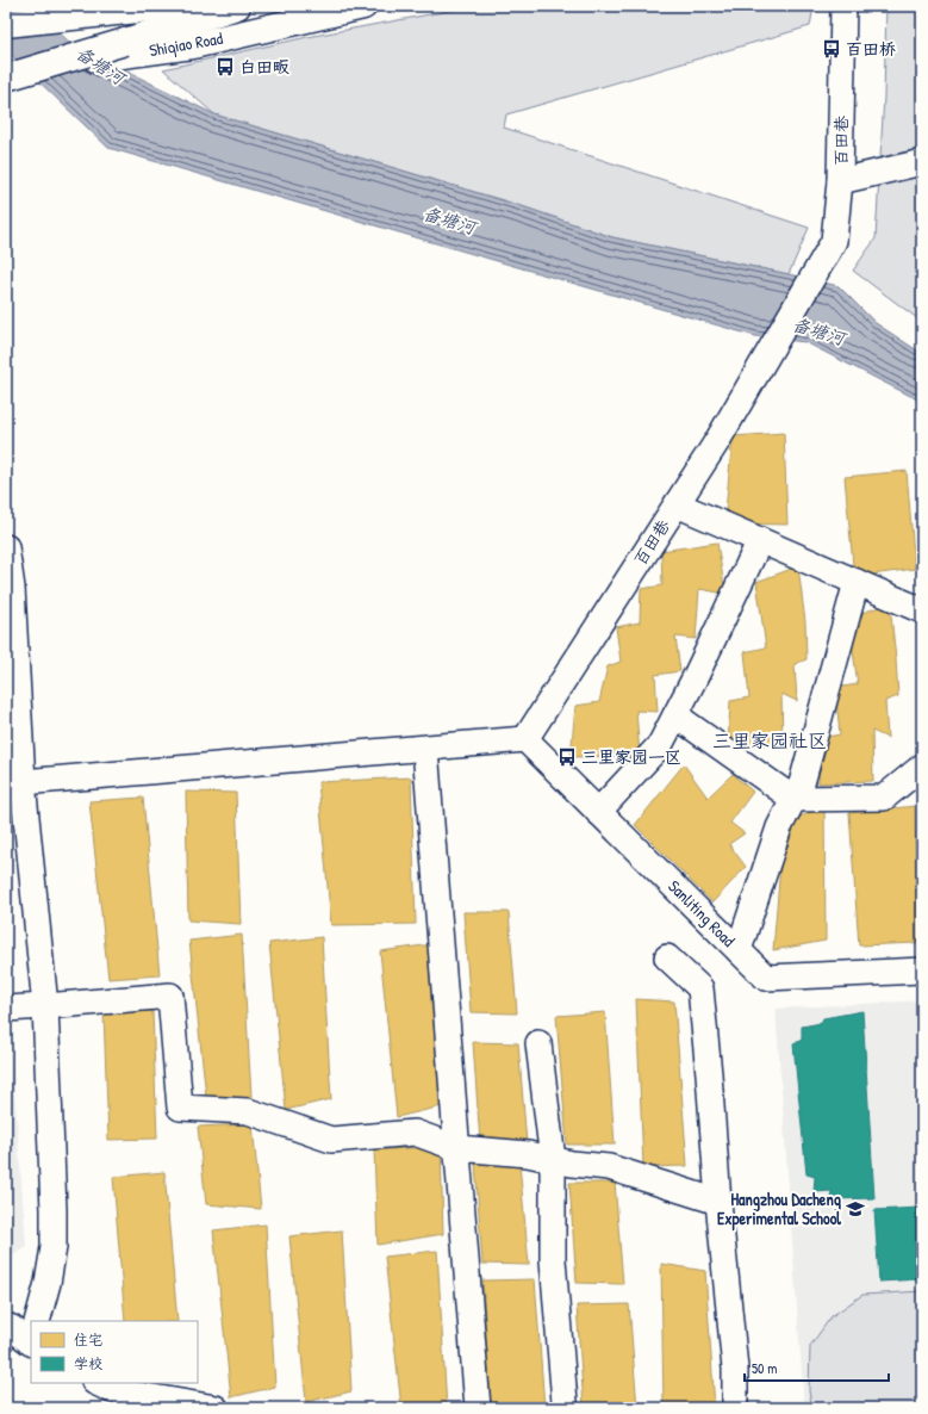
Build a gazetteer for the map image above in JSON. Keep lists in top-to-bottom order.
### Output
{
  "streets": {
    "main road": ["Shiqiao Road"],
    "street": ["百田巷", "Sanliting Road"]
  },
  "crossings": [
    ["百田巷", "Sanliting Road"]
  ],
  "districts": ["三里家园社区"],
  "water": ["备塘河"],
  "places": {
    "bus stop": ["百田桥", "白田畈", "三里家园一区"],
    "school or university": ["Hangzhou Dacheng Experimental School"]
  },
  "legend": ["住宅", "学校"],
  "scale_bar": "50 m"
}
